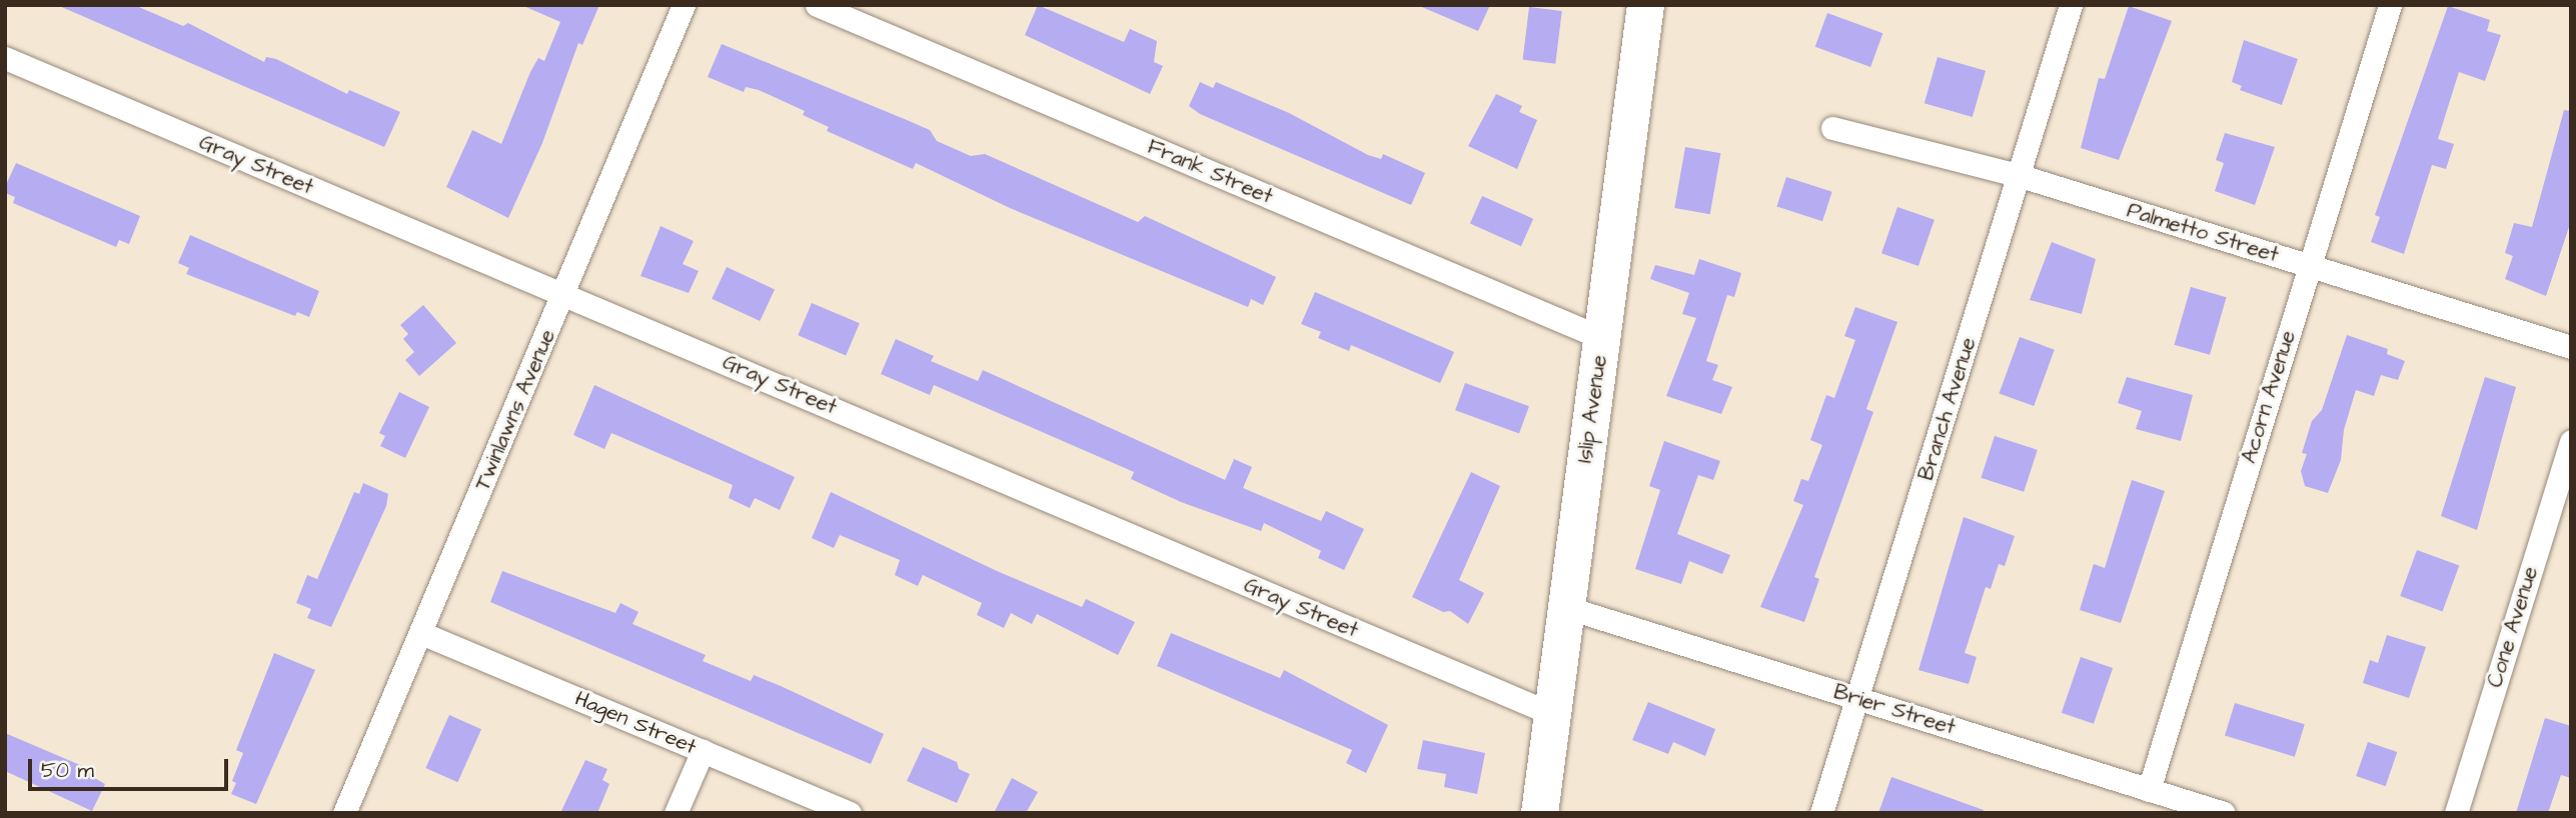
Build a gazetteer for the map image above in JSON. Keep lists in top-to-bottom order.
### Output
{
  "streets": {
    "main road": ["Islip Avenue"],
    "street": [
      "Gray Street",
      "Frank Street",
      "Palmetto Street",
      "Acorn Avenue",
      "Branch Avenue",
      "Twinlawns Avenue",
      "Cone Avenue",
      "Brier Street",
      "Hagen Street"
    ]
  },
  "crossings": [
    ["Gray Street", "Islip Avenue"],
    ["Gray Street", "Twinlawns Avenue"],
    ["Frank Street", "Islip Avenue"],
    ["Palmetto Street", "Acorn Avenue"],
    ["Palmetto Street", "Branch Avenue"],
    ["Acorn Avenue", "Brier Street"],
    ["Islip Avenue", "Brier Street"],
    ["Branch Avenue", "Brier Street"],
    ["Twinlawns Avenue", "Hagen Street"]
  ],
  "scale_bar": "50 m"
}
